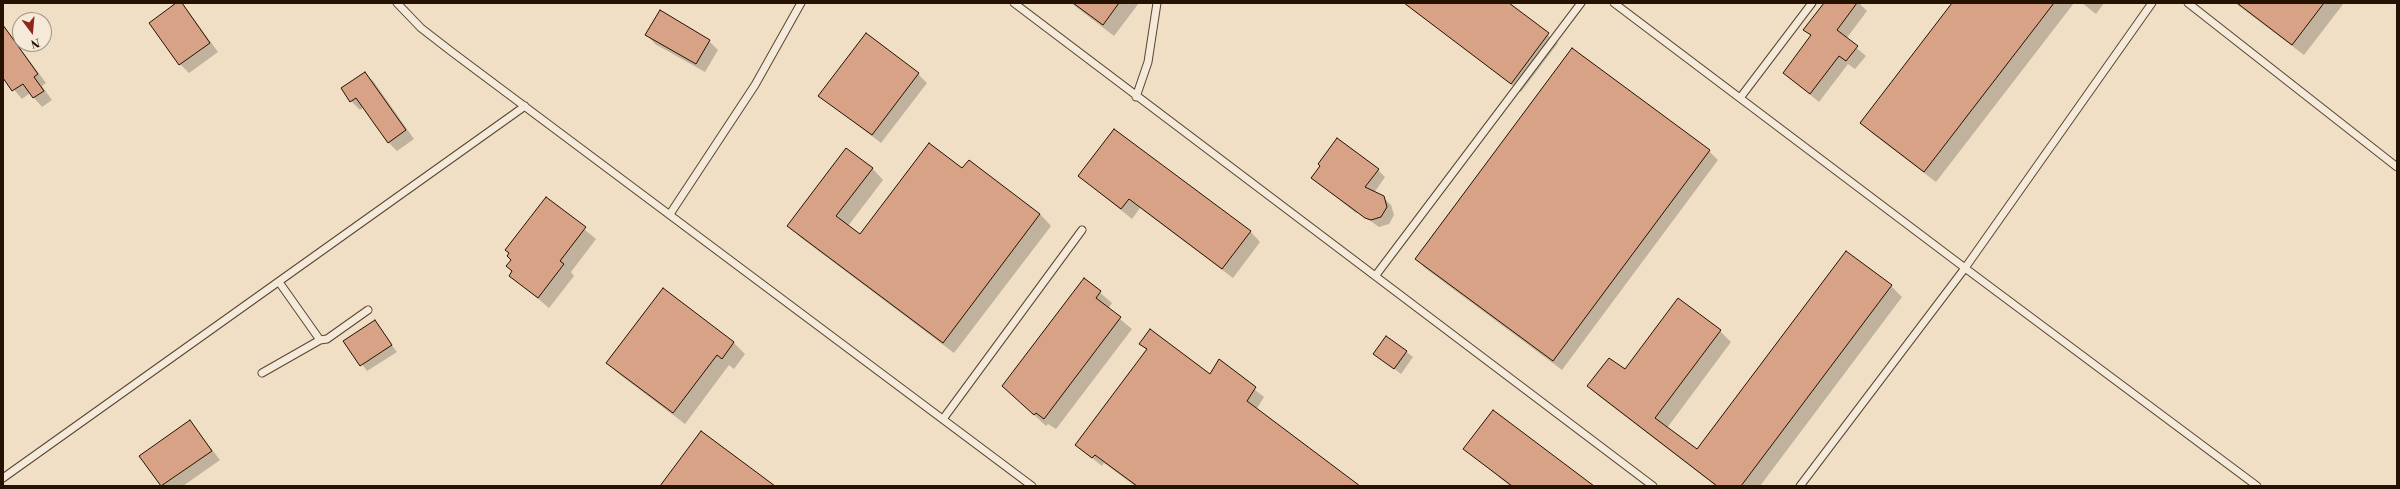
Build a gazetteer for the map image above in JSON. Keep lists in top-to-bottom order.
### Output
{
  "north": "bottom"
}
